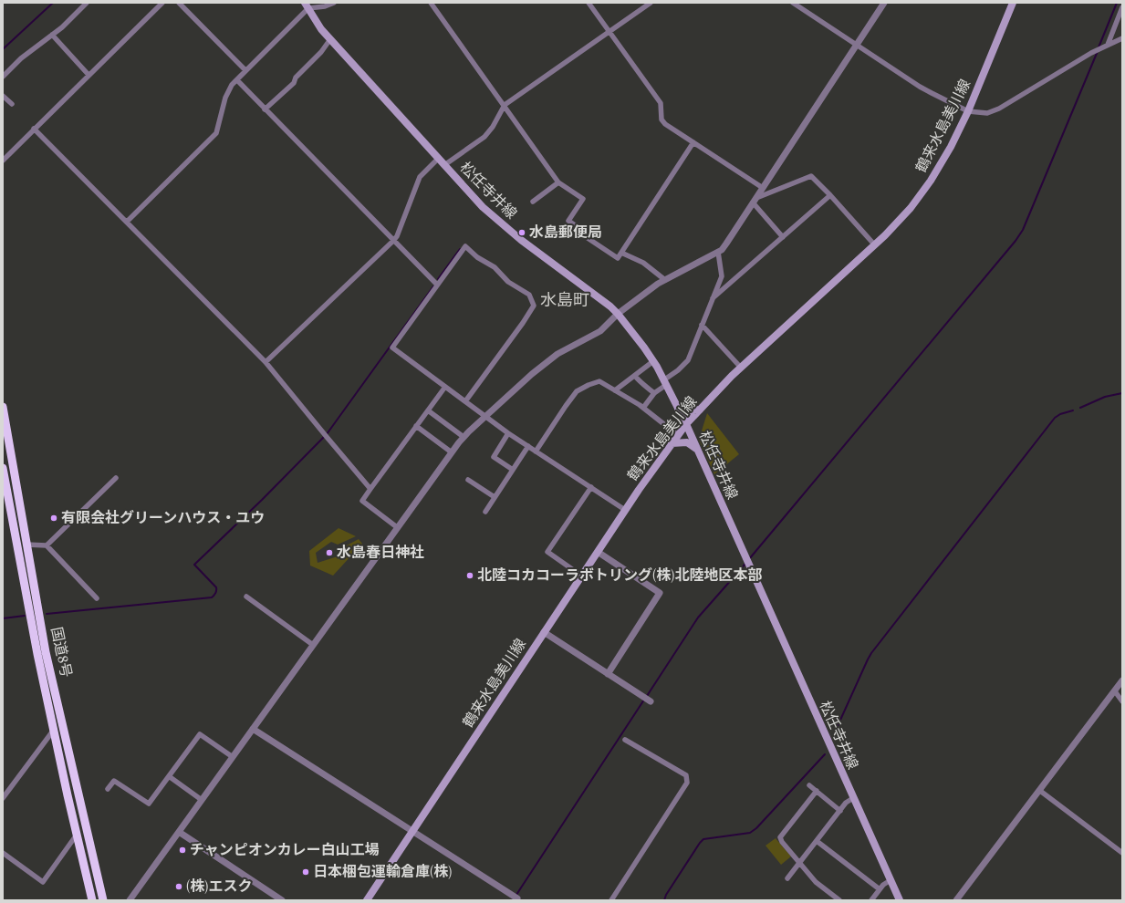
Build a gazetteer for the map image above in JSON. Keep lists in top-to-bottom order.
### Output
{
  "streets": {
    "highway": ["国道8号"],
    "main road": ["鶴来水島美川線", "松任寺井線"]
  },
  "crossings": [
    ["鶴来水島美川線", "松任寺井線"]
  ],
  "districts": ["水島町"],
  "places": [
    "水島郵便局",
    "有限会社グリーンハウス・ユウ",
    "水島春日神社",
    "北陸コカコーラボトリング(株)北陸地区本部",
    "チャンピオンカレー白山工場",
    "日本梱包運輸倉庫(株)",
    "(株)エスク"
  ]
}
